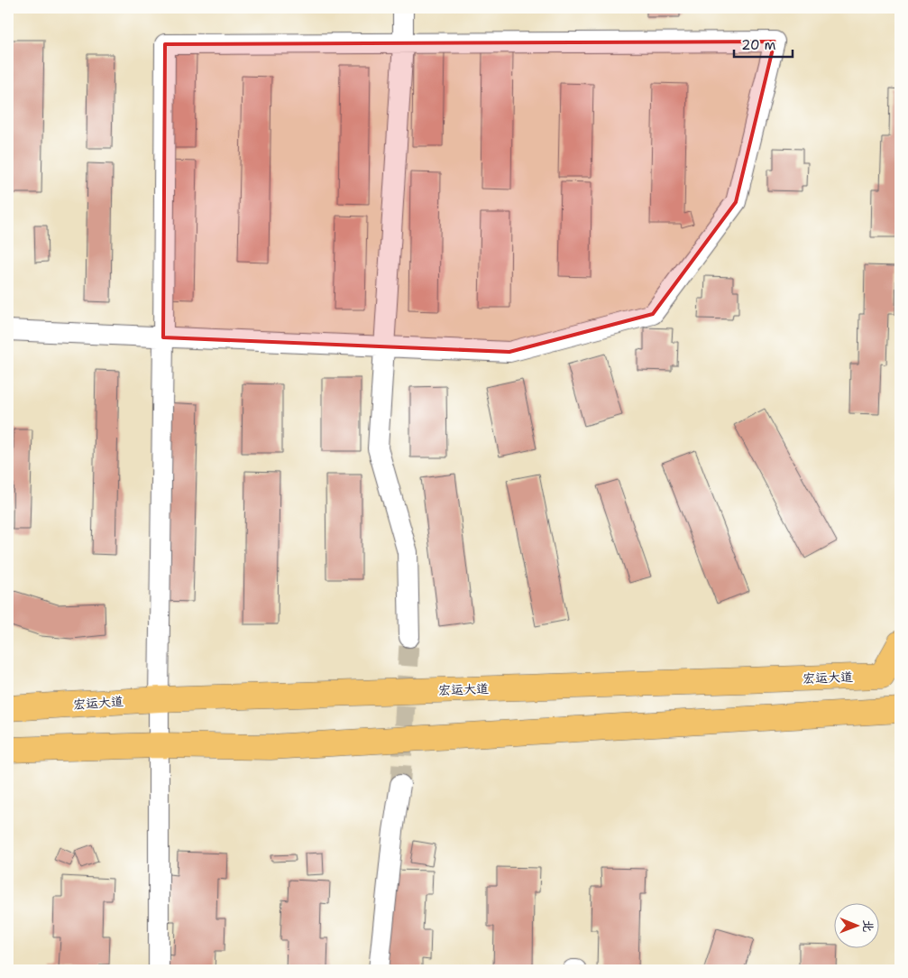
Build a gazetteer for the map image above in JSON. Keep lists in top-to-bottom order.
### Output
{
  "streets": {
    "main road": ["宏运大道"]
  },
  "scale_bar": "20 m",
  "north": "right"
}
